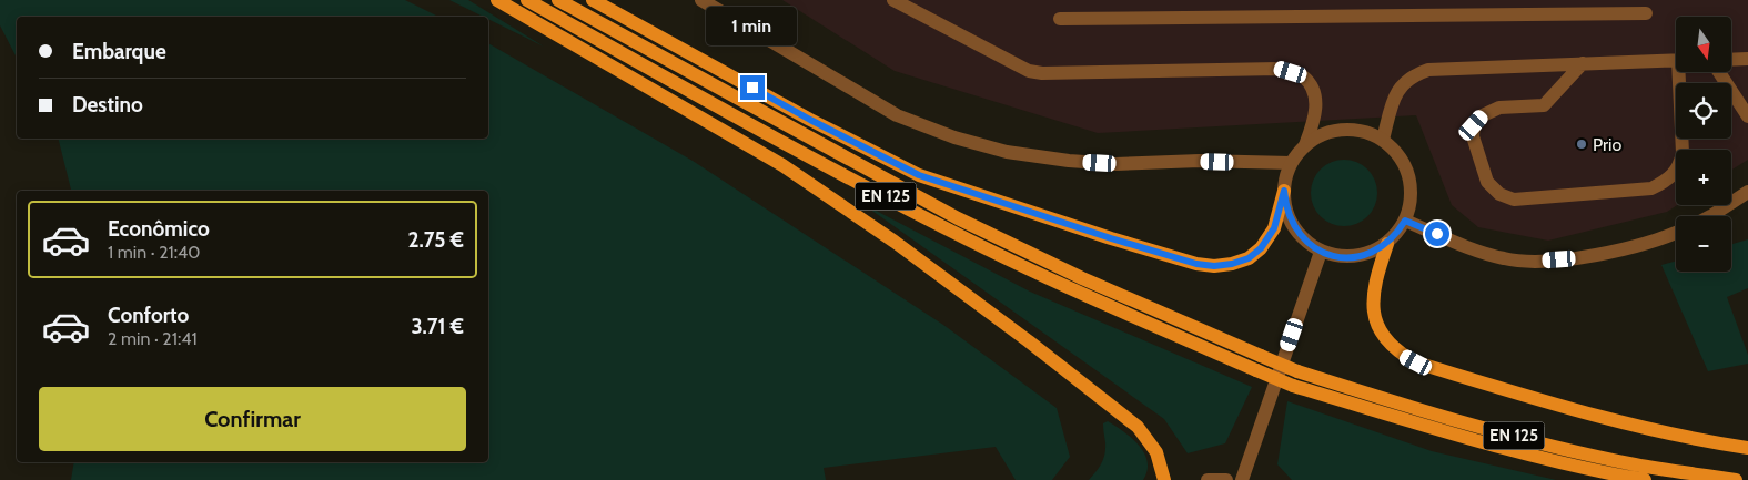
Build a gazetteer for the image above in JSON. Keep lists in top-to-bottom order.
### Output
{
  "streets": {
    "main road": ["EN 125"]
  },
  "places": ["Prio"],
  "north": "bottom",
  "page": {
    "bubble": "1 min",
    "map_buttons": ["+", "−"],
    "banner": ["Embarque", "Destino"],
    "list": [
      {
        "name": "Econômico",
        "note": "1 min · 21:40",
        "value": "2.75 €"
      },
      {
        "name": "Conforto",
        "note": "2 min · 21:41",
        "value": "3.71 €"
      }
    ],
    "buttons": "Confirmar"
  }
}
